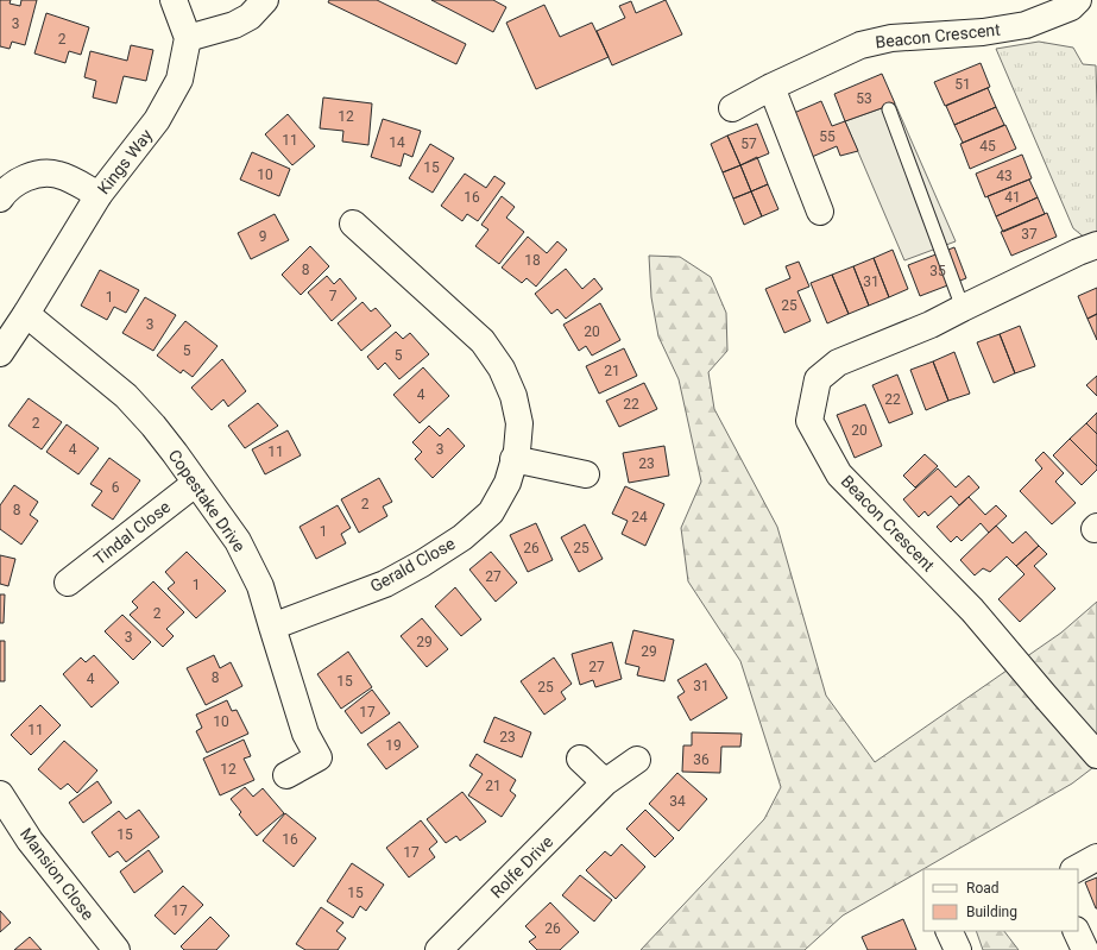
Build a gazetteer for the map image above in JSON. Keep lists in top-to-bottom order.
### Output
{
  "streets": {
    "street": [
      "Beacon Crescent",
      "Kings Way",
      "Copestake Drive",
      "Tindal Close",
      "Gerald Close",
      "Rolfe Drive",
      "Mansion Close"
    ]
  },
  "crossings": [
    ["Kings Way", "Copestake Drive"],
    ["Copestake Drive", "Tindal Close"],
    ["Copestake Drive", "Gerald Close"]
  ],
  "house_numbers": [
    "3",
    "2",
    "51",
    "53",
    "12",
    "55",
    "11",
    "14",
    "57",
    "45",
    "15",
    "10",
    "43",
    "16",
    "41",
    "37",
    "9",
    "18",
    "8",
    "35",
    "31",
    "7",
    "1",
    "25",
    "3",
    "20",
    "5",
    "5",
    "21",
    "4",
    "22",
    "22",
    "2",
    "20",
    "4",
    "3",
    "11",
    "23",
    "6",
    "2",
    "8",
    "24",
    "1",
    "26",
    "25",
    "27",
    "1",
    "2",
    "3",
    "29",
    "29",
    "27",
    "8",
    "4",
    "15",
    "31",
    "25",
    "17",
    "10",
    "11",
    "23",
    "19",
    "36",
    "12",
    "21",
    "34",
    "15",
    "16",
    "17",
    "15",
    "17",
    "26"
  ],
  "legend": ["Road", "Building"]
}
